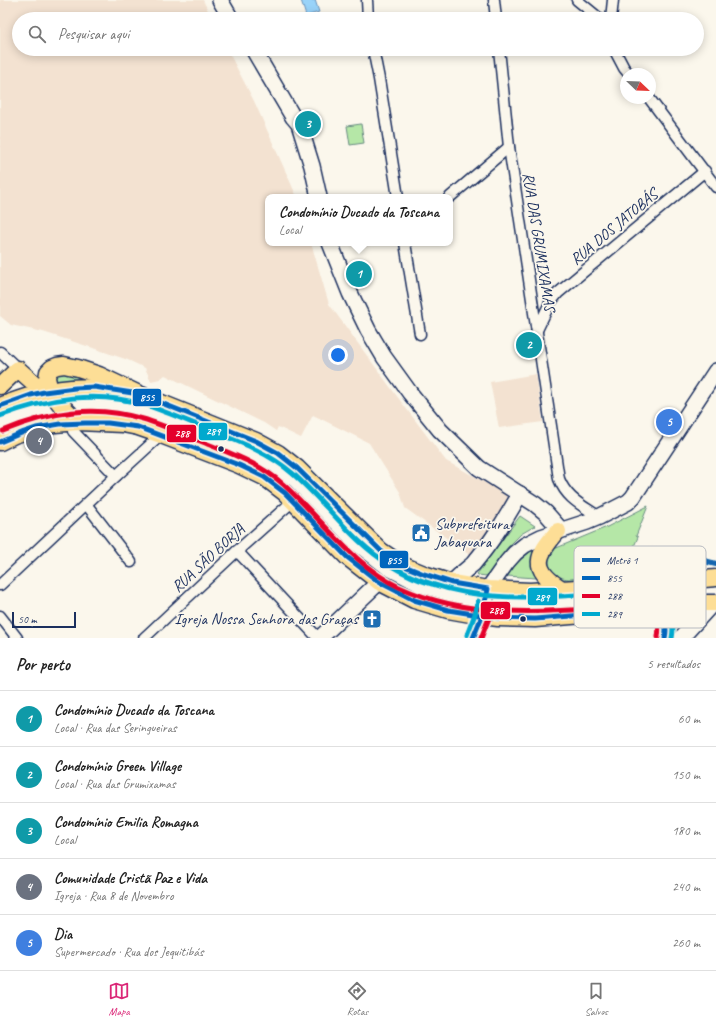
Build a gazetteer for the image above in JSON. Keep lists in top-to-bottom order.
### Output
{
  "streets": {
    "street": ["RUA DOS JATOBÁS", "RUA DAS GRUMIXAMAS", "RUA SÃO BORJA"]
  },
  "crossings": [
    ["RUA DOS JATOBÁS", "RUA DAS GRUMIXAMAS"]
  ],
  "places": {
    "public building": ["Subprefeitura Jabaquara"],
    "church": ["Igreja Nossa Senhora das Graças"]
  },
  "lines": [
    "transit line 855",
    "transit line 289",
    "transit line 288",
    "metro line 1"
  ],
  "legend": [
    "Metrô 1",
    "855",
    "288",
    "289"
  ],
  "scale_bar": "50 m",
  "north": "bottom right",
  "page": {
    "search": "Pesquisar aqui",
    "pins": [
      "3",
      "1",
      "2",
      "5",
      "4"
    ],
    "popup": ["Condomínio Ducado da Toscana", "Local"],
    "scale": "50 m",
    "heading": ["Por perto", "5 resultados"],
    "list": [
      {
        "mark": "1",
        "name": "Condomínio Ducado da Toscana",
        "note": "Local · Rua das Seringueiras",
        "value": "60 m"
      },
      {
        "mark": "2",
        "name": "Condomínio Green Village",
        "note": "Local · Rua das Grumixamas",
        "value": "150 m"
      },
      {
        "mark": "3",
        "name": "Condomínio Emilia Romagna",
        "note": "Local",
        "value": "180 m"
      },
      {
        "mark": "4",
        "name": "Comunidade Cristã Paz e Vida",
        "note": "Igreja · Rua 8 de Novembro",
        "value": "240 m"
      },
      {
        "mark": "5",
        "name": "Dia",
        "note": "Supermercado · Rua dos Jequitibás",
        "value": "260 m"
      }
    ],
    "nav": ["Mapa", "Rotas", "Salvos"]
  }
}
